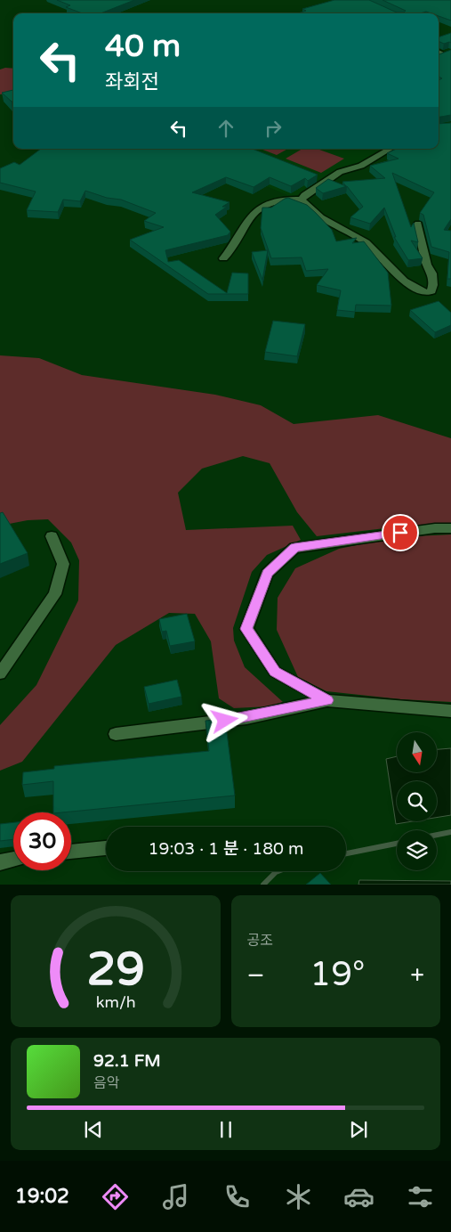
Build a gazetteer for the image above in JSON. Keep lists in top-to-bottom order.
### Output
{
  "north": "bottom",
  "page": {
    "turn": ["40 m", "좌회전"],
    "limit": "30",
    "trip": "19:03 · 1 분 · 180 m",
    "tile": "공조",
    "heat": ["−", "19°", "+"],
    "song": ["92.1 FM", "음악"],
    "tabs": "19:02",
    "gauge": ["29", "km/h"]
  }
}
